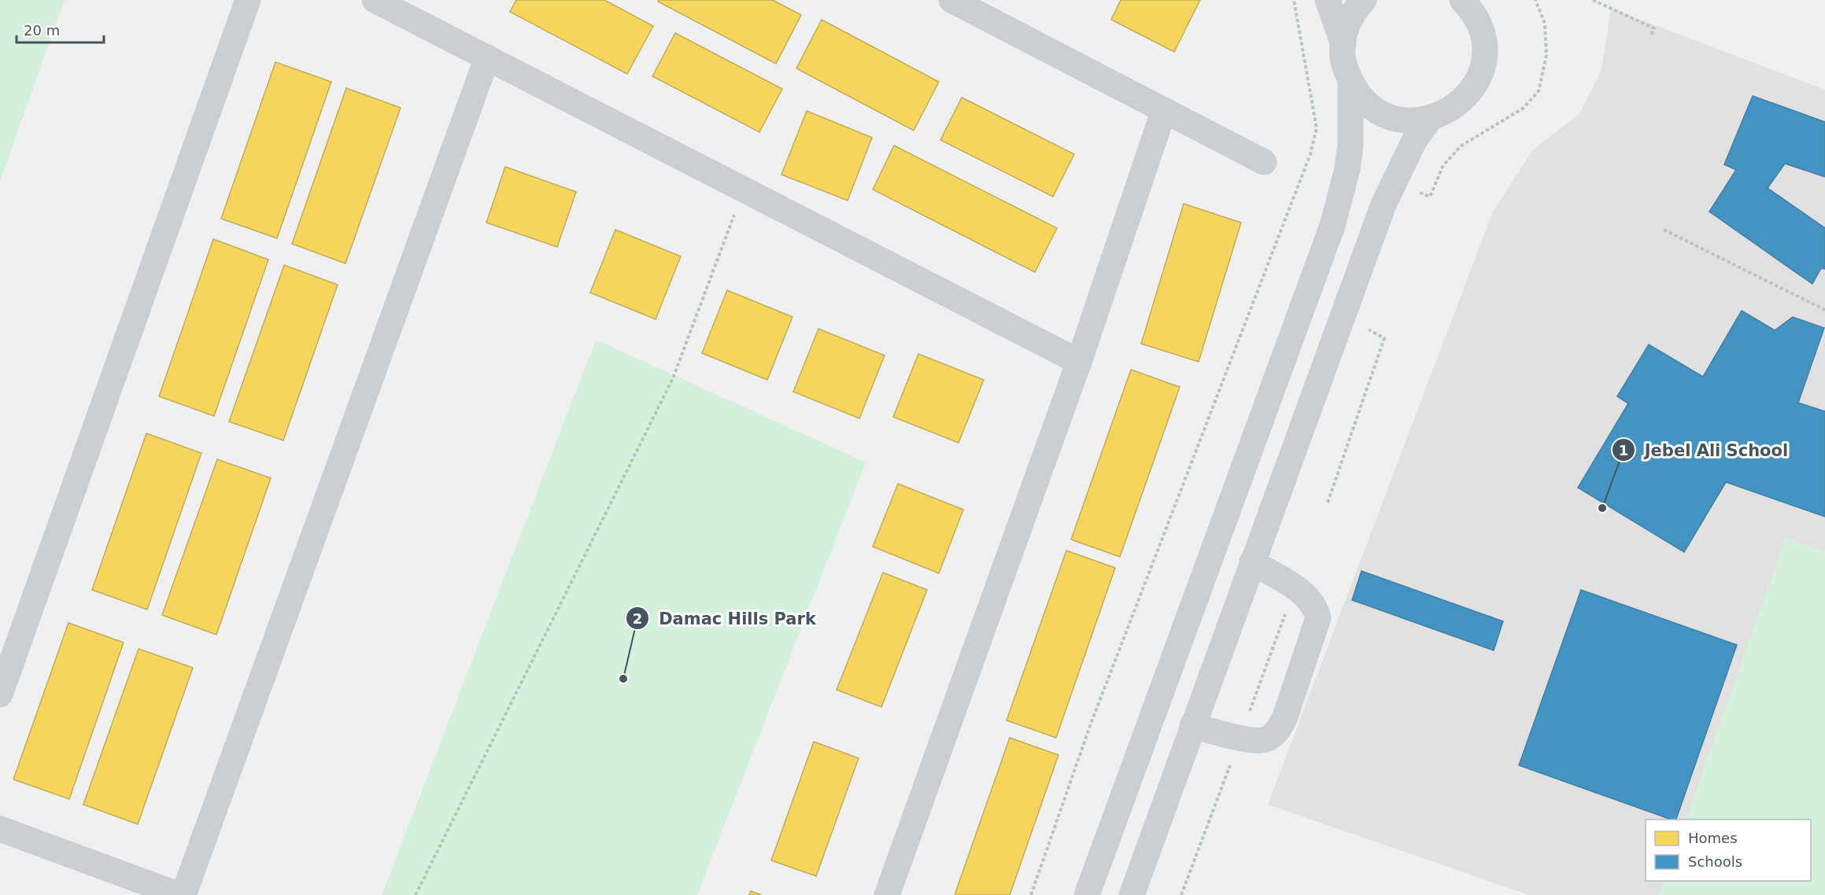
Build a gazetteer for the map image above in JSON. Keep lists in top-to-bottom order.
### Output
{
  "places": ["Jebel Ali School", "Damac Hills Park"],
  "legend": ["Homes", "Schools"],
  "scale_bar": "20 m"
}
